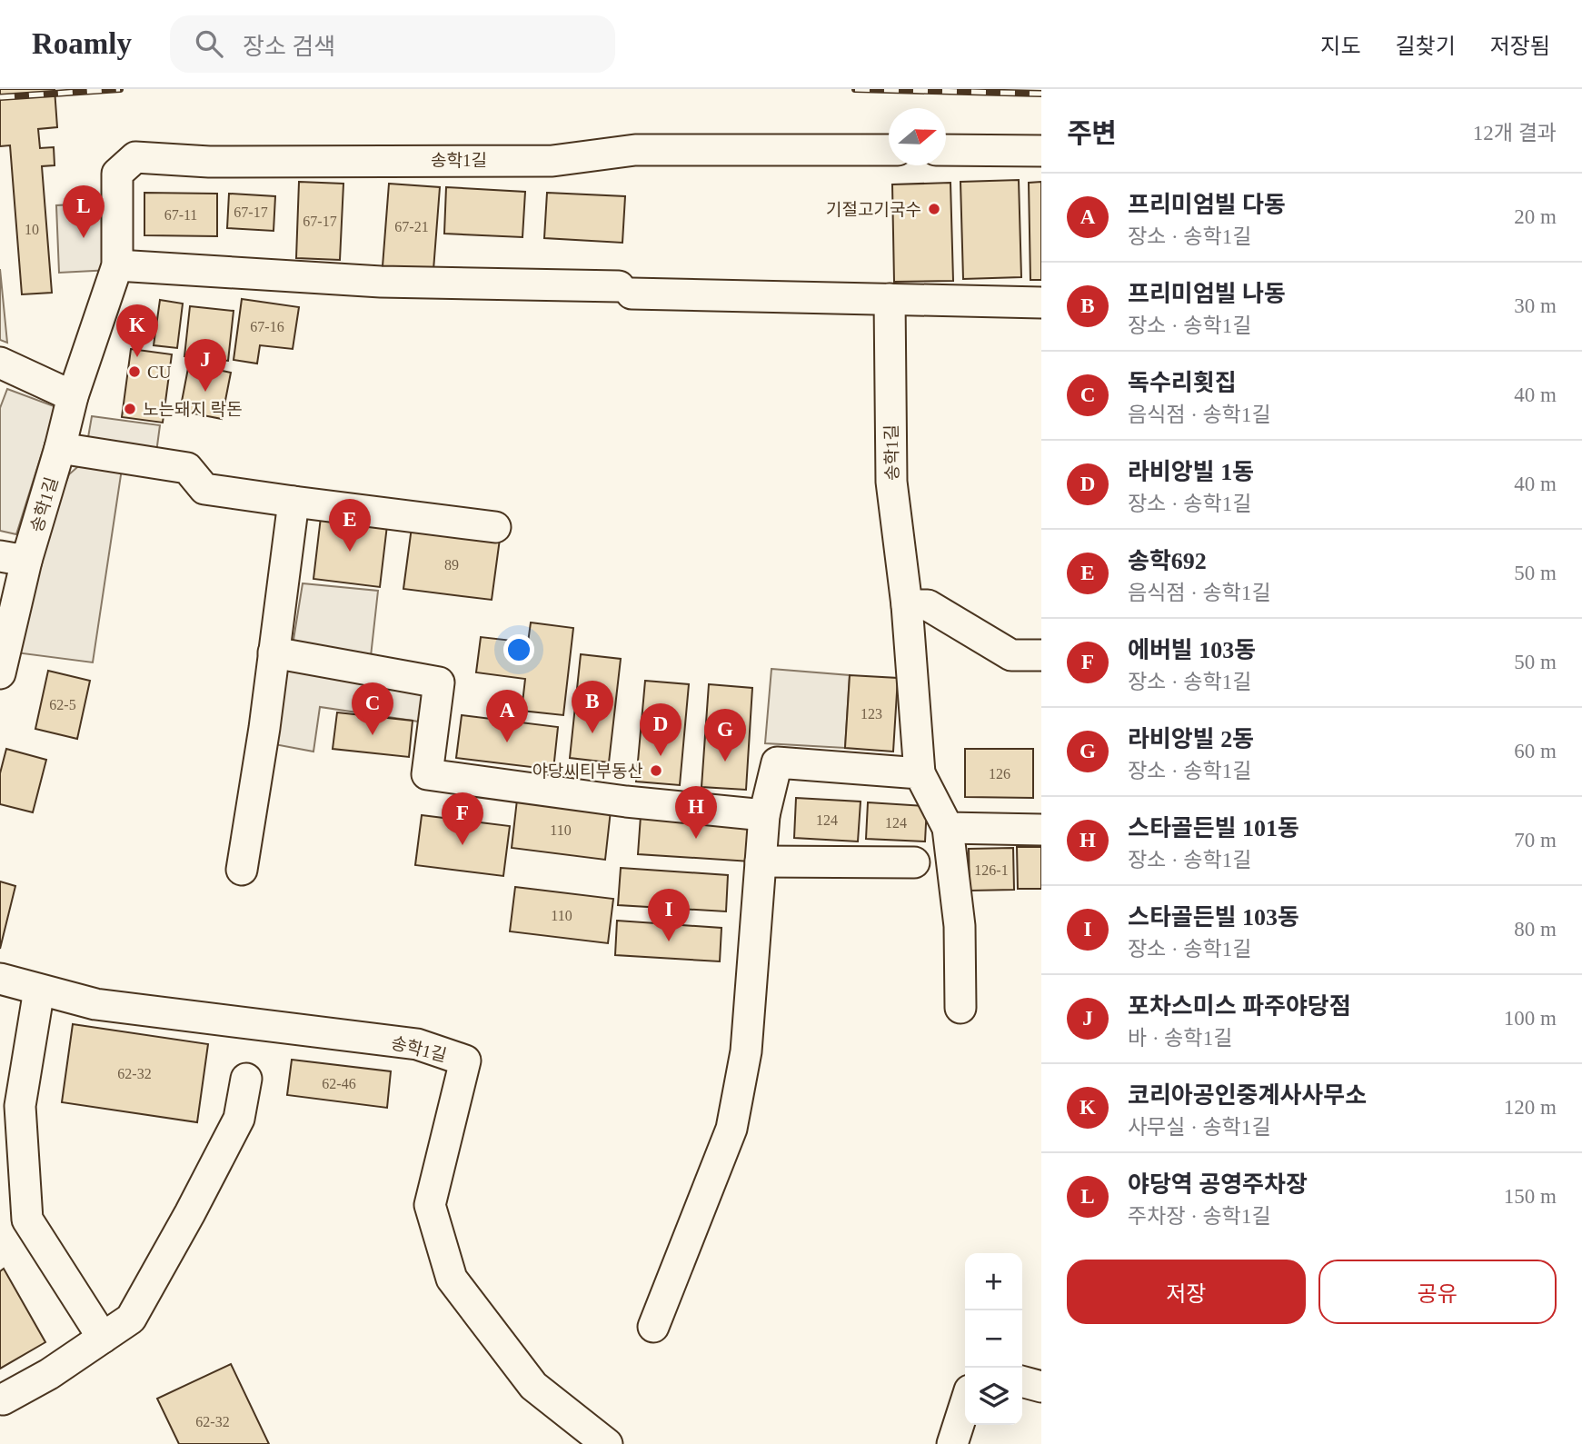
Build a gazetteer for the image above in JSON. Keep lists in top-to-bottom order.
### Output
{
  "streets": {
    "street": ["송학1길"]
  },
  "places": [
    "기절고기국수",
    "CU",
    "노는돼지 락돈",
    "야당씨티부동산"
  ],
  "house_numbers": [
    "67-17",
    "67-11",
    "67-17",
    "67-21",
    "10",
    "67-16",
    "89",
    "62-5",
    "123",
    "126",
    "124",
    "124",
    "110",
    "126-1",
    "110",
    "62-32",
    "62-46",
    "62-32"
  ],
  "north": "right",
  "page": {
    "header": "Roamly",
    "search": "장소 검색",
    "nav": ["지도", "길찾기", "저장됨"],
    "heading": ["주변", "12개 결과"],
    "list": [
      {
        "mark": "A",
        "name": "프리미엄빌 다동",
        "note": "장소 · 송학1길",
        "value": "20 m"
      },
      {
        "mark": "B",
        "name": "프리미엄빌 나동",
        "note": "장소 · 송학1길",
        "value": "30 m"
      },
      {
        "mark": "C",
        "name": "독수리횟집",
        "note": "음식점 · 송학1길",
        "value": "40 m"
      },
      {
        "mark": "D",
        "name": "라비앙빌 1동",
        "note": "장소 · 송학1길",
        "value": "40 m"
      },
      {
        "mark": "E",
        "name": "송학692",
        "note": "음식점 · 송학1길",
        "value": "50 m"
      },
      {
        "mark": "F",
        "name": "에버빌 103동",
        "note": "장소 · 송학1길",
        "value": "50 m"
      },
      {
        "mark": "G",
        "name": "라비앙빌 2동",
        "note": "장소 · 송학1길",
        "value": "60 m"
      },
      {
        "mark": "H",
        "name": "스타골든빌 101동",
        "note": "장소 · 송학1길",
        "value": "70 m"
      },
      {
        "mark": "I",
        "name": "스타골든빌 103동",
        "note": "장소 · 송학1길",
        "value": "80 m"
      },
      {
        "mark": "J",
        "name": "포차스미스 파주야당점",
        "note": "바 · 송학1길",
        "value": "100 m"
      },
      {
        "mark": "K",
        "name": "코리아공인중계사사무소",
        "note": "사무실 · 송학1길",
        "value": "120 m"
      },
      {
        "mark": "L",
        "name": "야당역 공영주차장",
        "note": "주차장 · 송학1길",
        "value": "150 m"
      }
    ],
    "pins": [
      "L",
      "K",
      "J",
      "E",
      "B",
      "C",
      "A",
      "D",
      "G",
      "H",
      "F",
      "I"
    ],
    "buttons": ["저장", "공유"],
    "map_buttons": ["+", "−"]
  }
}
